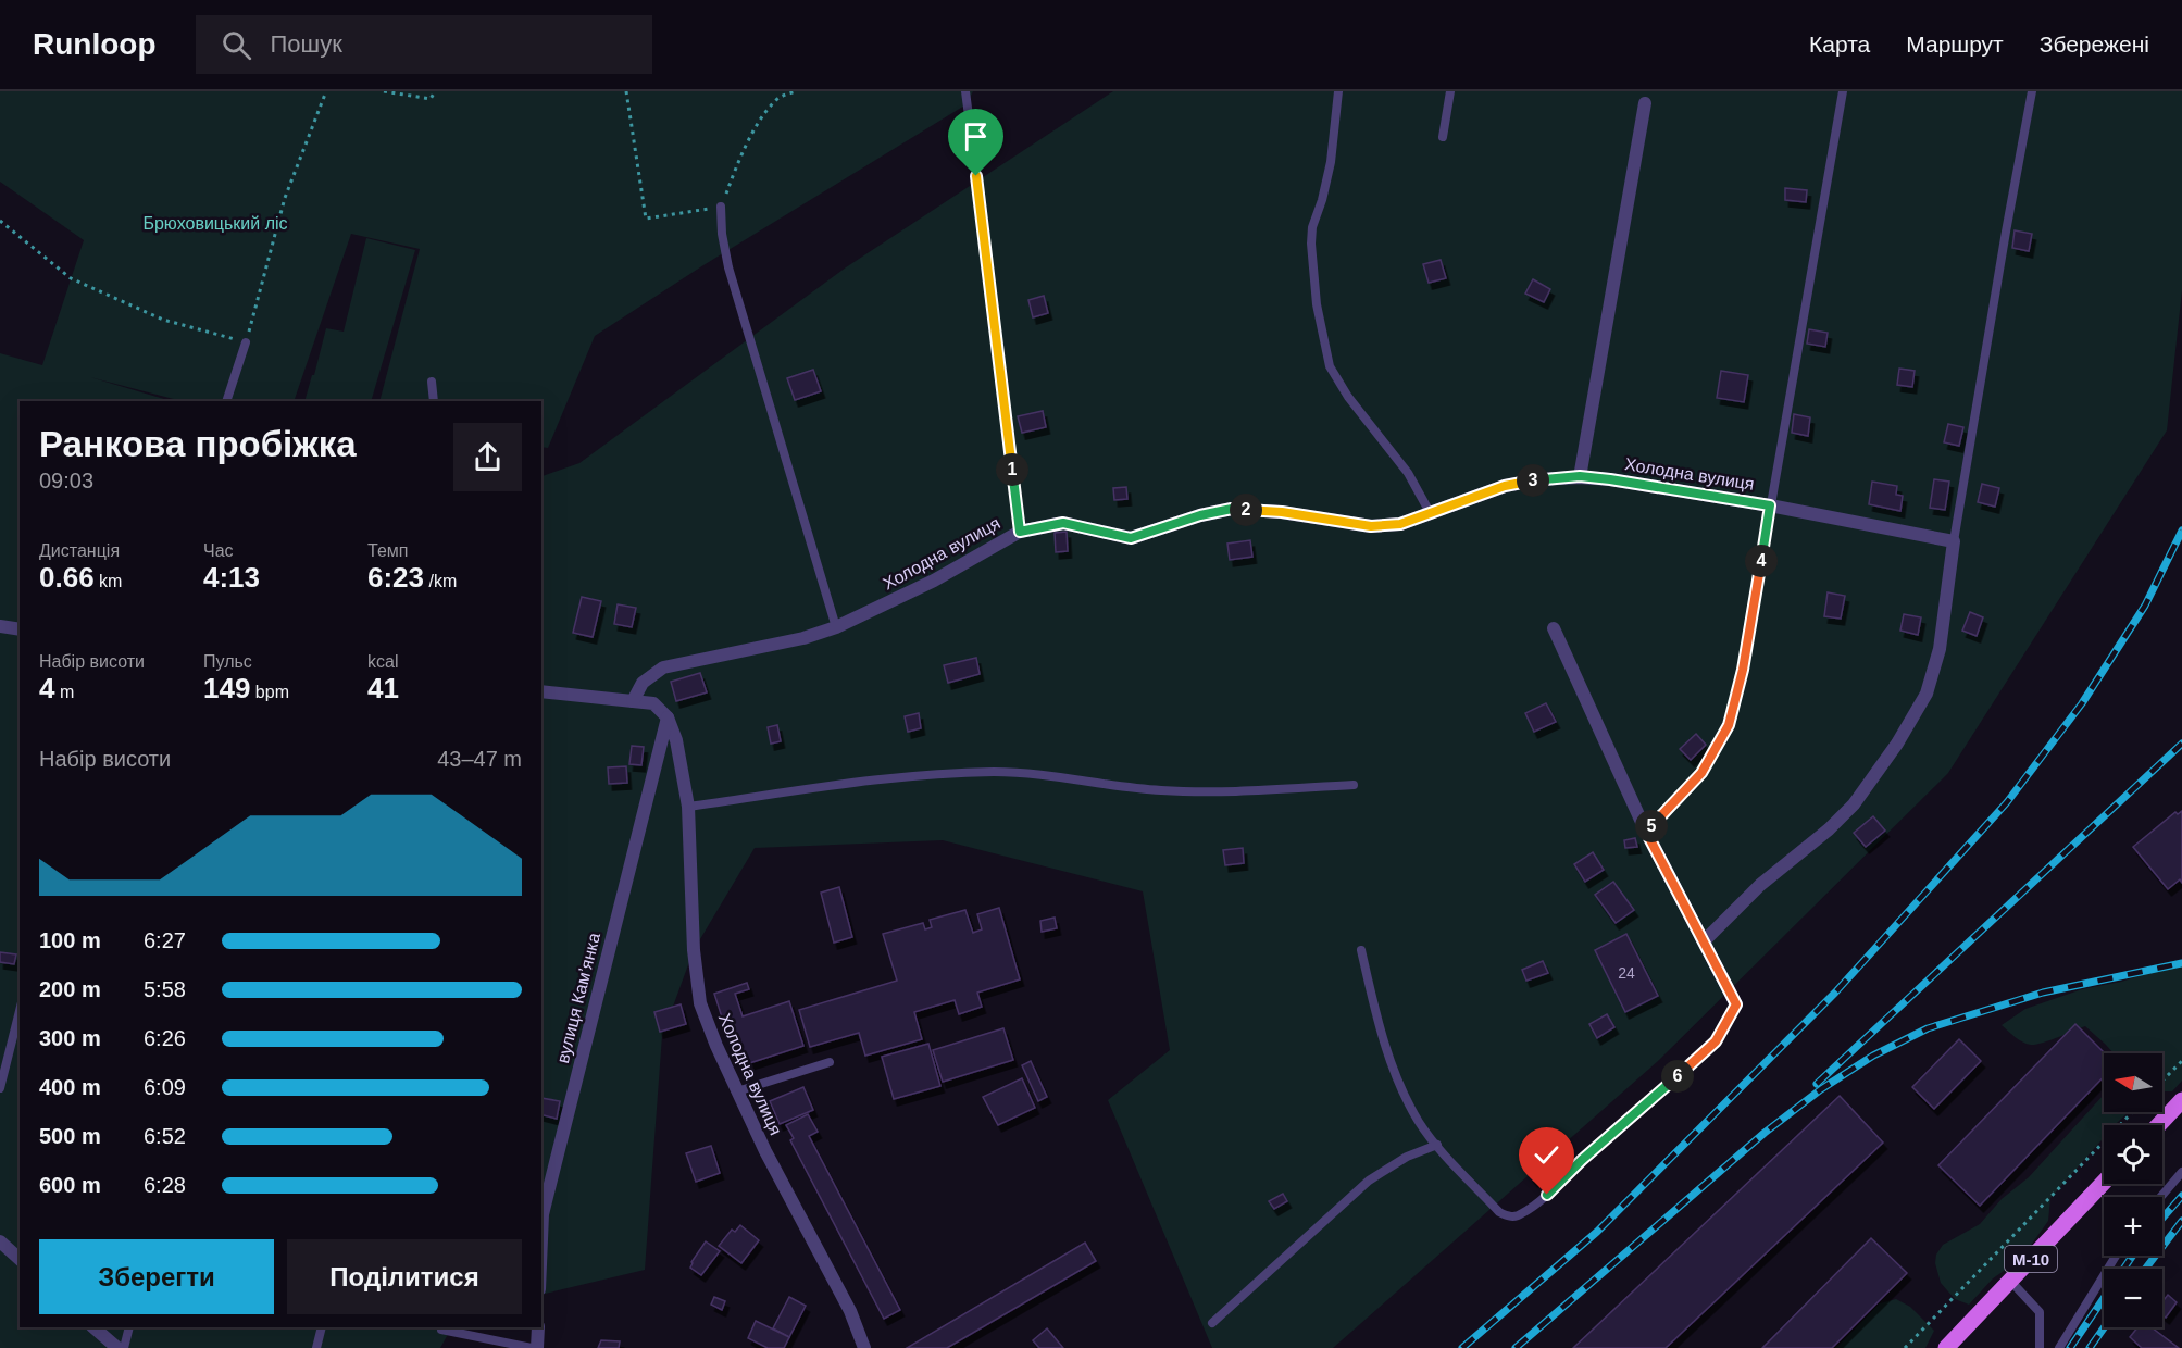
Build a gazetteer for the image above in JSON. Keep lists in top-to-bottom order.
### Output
{
  "streets": {
    "main road": ["М-10"],
    "street": ["Холодна вулиця", "вулиця Камʼянка"]
  },
  "crossings": [
    ["Холодна вулиця", "вулиця Камʼянка"]
  ],
  "parks": ["Брюховицький ліс"],
  "house_numbers": ["24"],
  "north": "left",
  "page": {
    "header": "Runloop",
    "search": "Пошук",
    "nav": ["Карта", "Маршрут", "Збережені"],
    "heading": ["Ранкова пробіжка", "09:03"],
    "pins": [
      "1",
      "3",
      "2",
      "4",
      "5",
      "6"
    ],
    "stats": [
      ["Дистанція", "0.66 km"],
      ["Час", "4:13"],
      ["Темп", "6:23 /km"],
      ["Набір висоти", "4 m"],
      ["Пульс", "149 bpm"],
      ["kcal", "41"]
    ],
    "chart": ["Набір висоти", "43–47 m"],
    "list": [
      {
        "name": "100 m",
        "note": "6:27"
      },
      {
        "name": "200 m",
        "note": "5:58"
      },
      {
        "name": "300 m",
        "note": "6:26"
      },
      {
        "name": "400 m",
        "note": "6:09"
      },
      {
        "name": "500 m",
        "note": "6:52"
      },
      {
        "name": "600 m",
        "note": "6:28"
      }
    ],
    "map_buttons": ["+", "−"],
    "buttons": ["Зберегти", "Поділитися"]
  }
}
